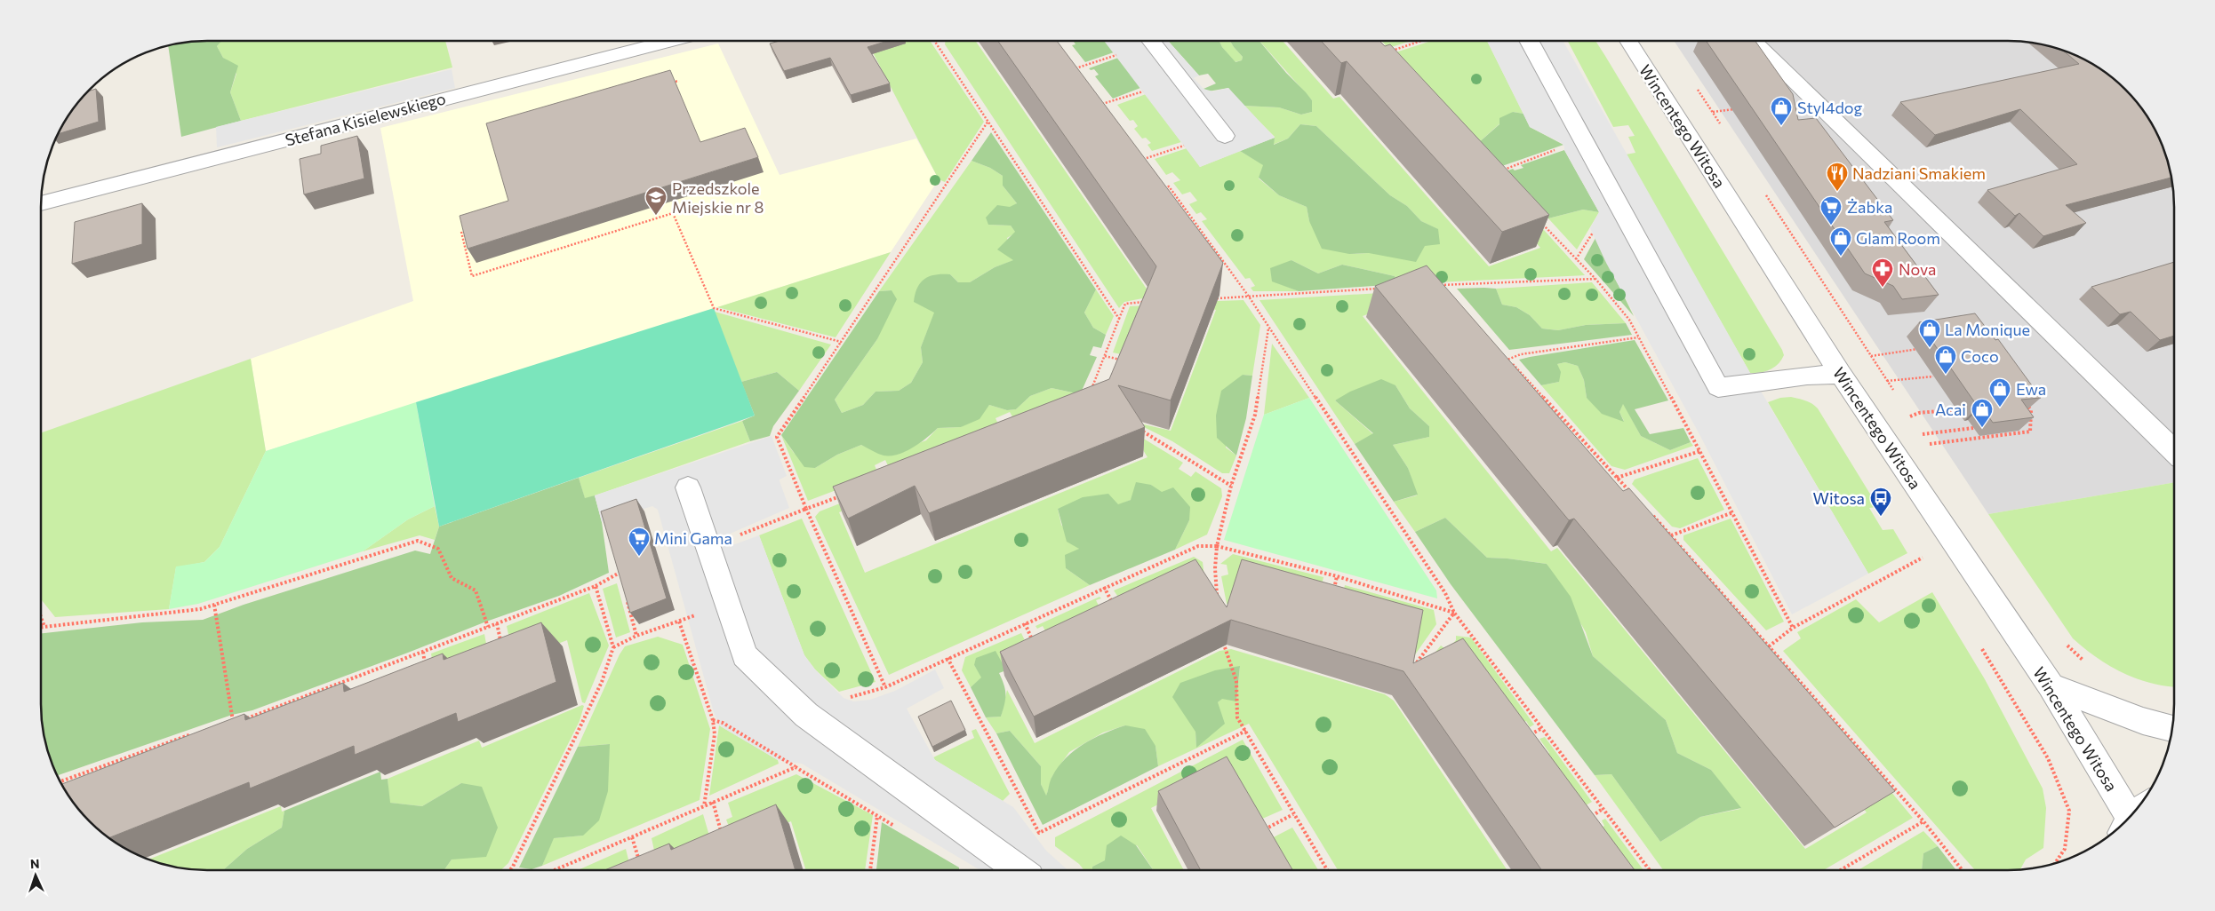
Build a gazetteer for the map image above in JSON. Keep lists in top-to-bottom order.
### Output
{
  "streets": {
    "street": ["Stefana Kisielewskiego", "Wincentego Witosa"]
  },
  "places": {
    "shop": [
      "Styl4dog",
      "Glam Room",
      "La Monique",
      "Coco",
      "Ewa",
      "Acai"
    ],
    "restaurant": ["Nadziani Smakiem"],
    "school or university": ["Przedszkole Miejskie nr 8"],
    "supermarket": ["Żabka", "Mini Gama"],
    "pharmacy": ["Nova"],
    "bus stop": ["Witosa"]
  },
  "north": "top"
}
